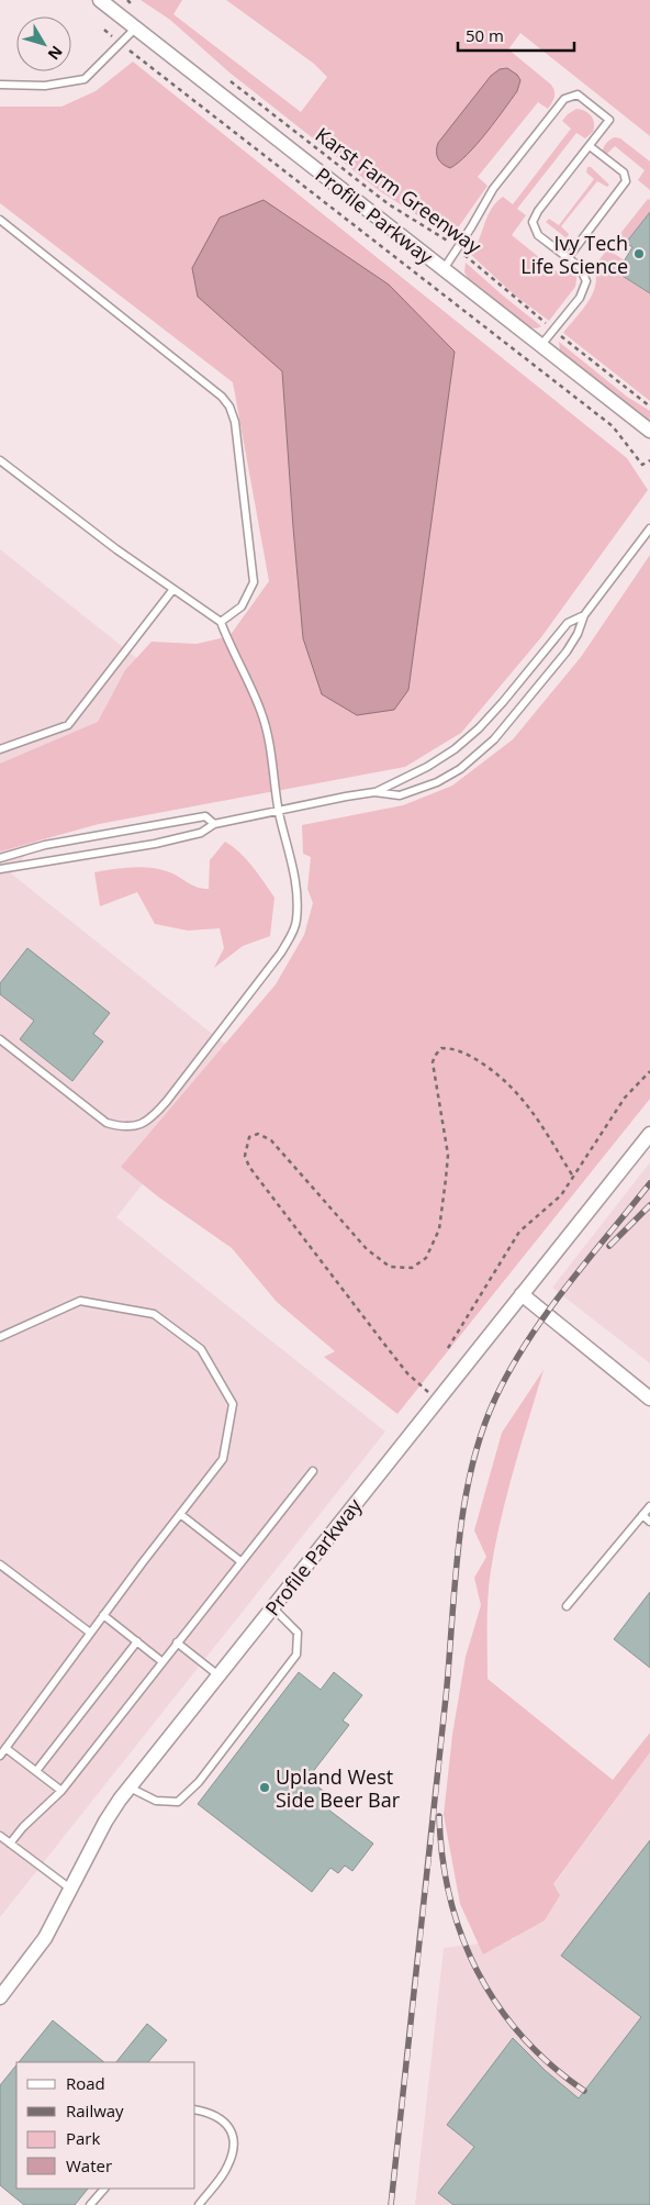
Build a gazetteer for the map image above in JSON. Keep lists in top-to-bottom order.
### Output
{
  "streets": {
    "street": ["Profile Parkway"],
    "path": ["Karst Farm Greenway"]
  },
  "places": ["Ivy Tech Life Science", "Upland West Side Beer Bar"],
  "legend": [
    "Road",
    "Railway",
    "Park",
    "Water"
  ],
  "scale_bar": "50 m",
  "north": "bottom right"
}
